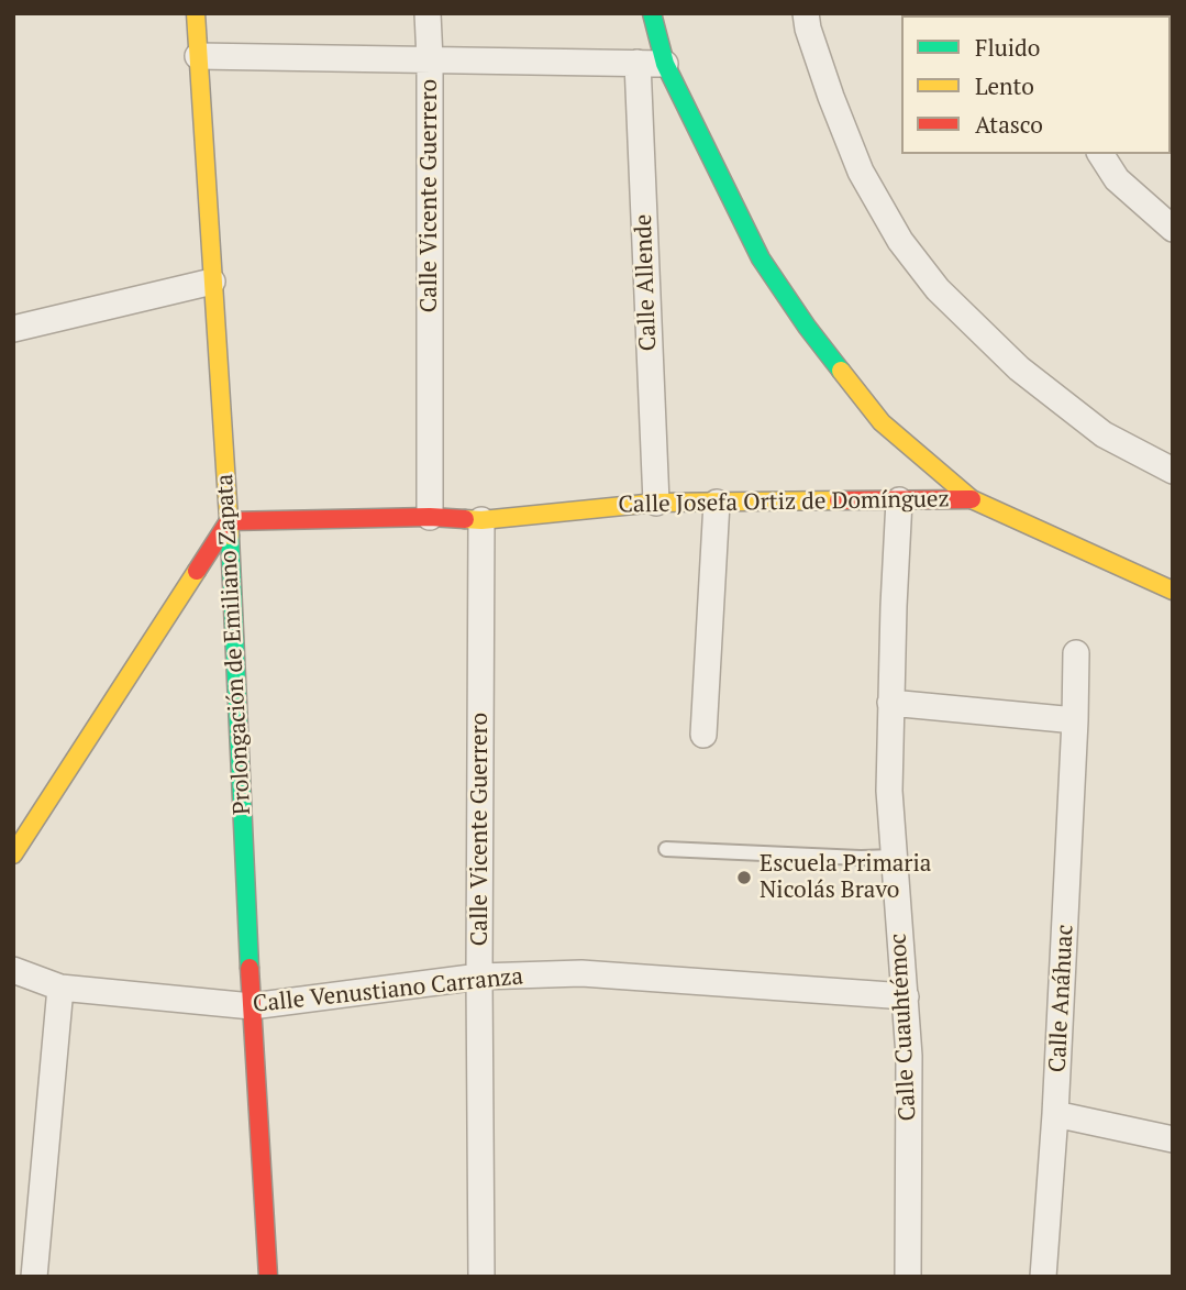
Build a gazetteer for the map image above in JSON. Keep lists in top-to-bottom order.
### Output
{
  "streets": {
    "street": [
      "Calle Vicente Guerrero",
      "Calle Allende",
      "Calle Josefa Ortiz de Domínguez",
      "Prolongación de Emiliano Zapata",
      "Calle Venustiano Carranza",
      "Calle Anáhuac",
      "Calle Cuauhtémoc"
    ]
  },
  "crossings": [
    ["Calle Vicente Guerrero", "Calle Josefa Ortiz de Domínguez"],
    ["Calle Vicente Guerrero", "Calle Venustiano Carranza"],
    ["Calle Allende", "Calle Josefa Ortiz de Domínguez"],
    ["Calle Josefa Ortiz de Domínguez", "Prolongación de Emiliano Zapata"],
    ["Calle Josefa Ortiz de Domínguez", "Calle Cuauhtémoc"],
    ["Prolongación de Emiliano Zapata", "Calle Venustiano Carranza"],
    ["Calle Venustiano Carranza", "Calle Cuauhtémoc"]
  ],
  "places": ["Escuela Primaria Nicolás Bravo"],
  "legend": ["Fluido", "Lento", "Atasco"]
}
